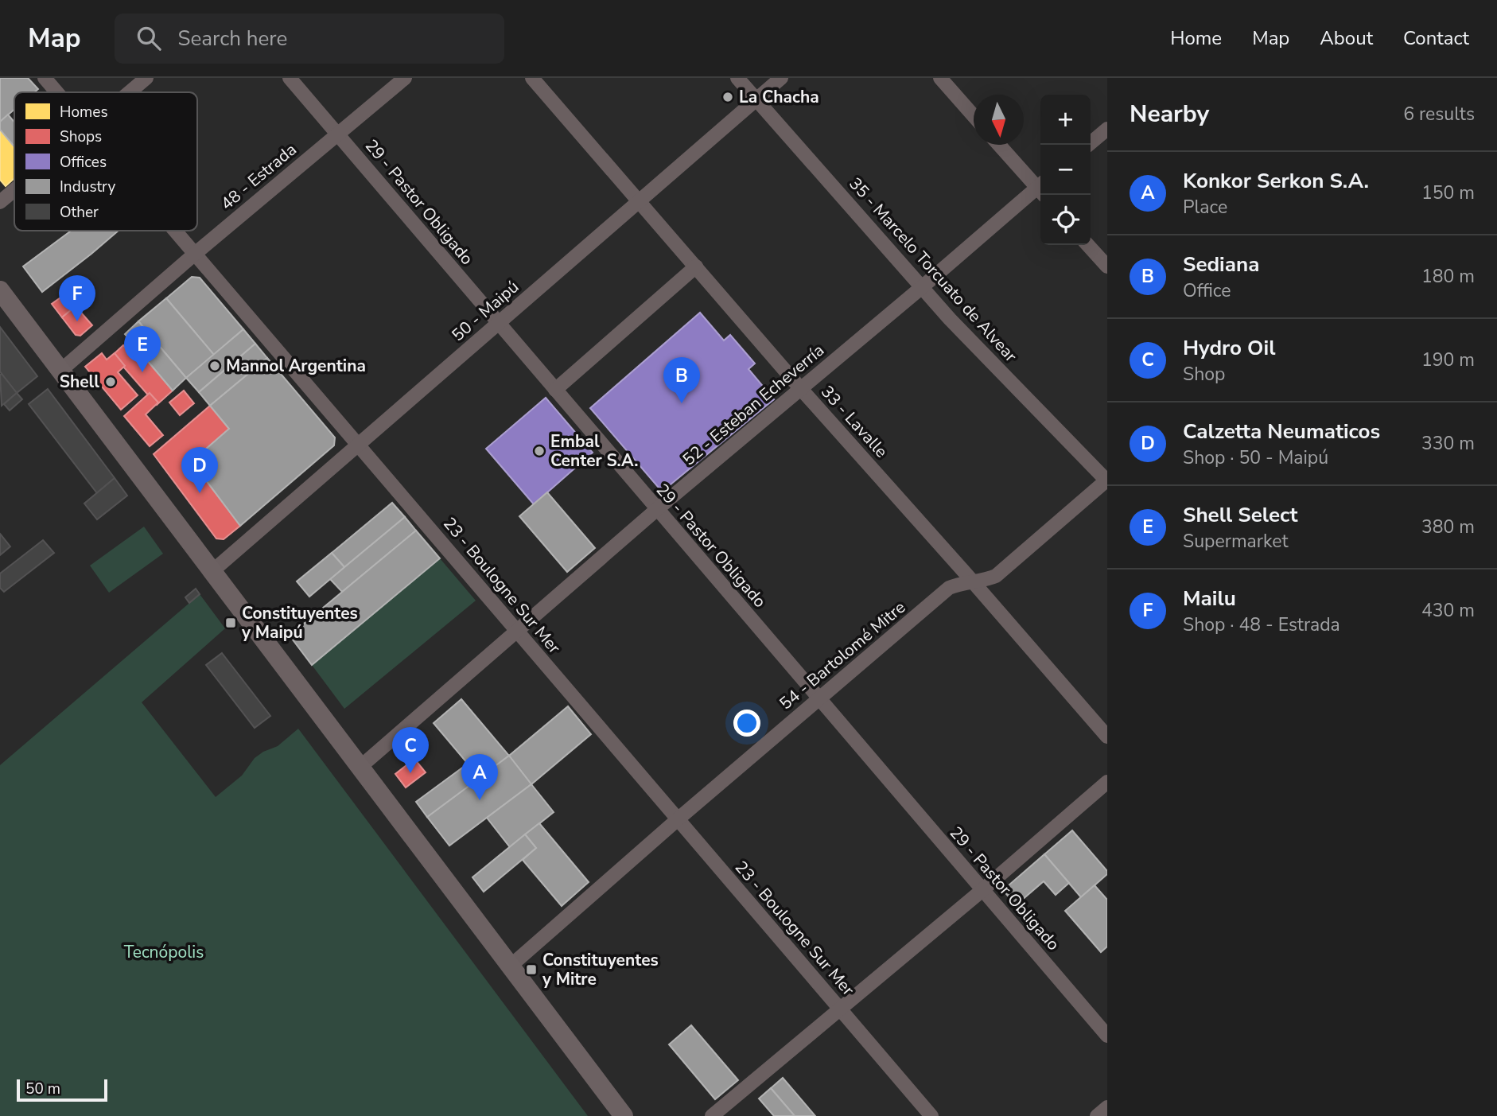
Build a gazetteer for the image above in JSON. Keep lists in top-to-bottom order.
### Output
{
  "streets": {
    "street": [
      "48 - Estrada",
      "29 - Pastor Obligado",
      "35 - Marcelo Torcuato de Alvear",
      "50 - Maipú",
      "52 - Esteban Echeverría",
      "33 - Lavalle",
      "23 - Boulogne Sur Mer",
      "54 - Bartolomé Mitre"
    ]
  },
  "crossings": [
    ["48 - Estrada", "29 - Pastor Obligado"],
    ["48 - Estrada", "23 - Boulogne Sur Mer"],
    ["29 - Pastor Obligado", "50 - Maipú"],
    ["29 - Pastor Obligado", "52 - Esteban Echeverría"],
    ["29 - Pastor Obligado", "54 - Bartolomé Mitre"],
    ["35 - Marcelo Torcuato de Alvear", "50 - Maipú"],
    ["35 - Marcelo Torcuato de Alvear", "52 - Esteban Echeverría"],
    ["35 - Marcelo Torcuato de Alvear", "54 - Bartolomé Mitre"],
    ["50 - Maipú", "33 - Lavalle"],
    ["50 - Maipú", "23 - Boulogne Sur Mer"],
    ["52 - Esteban Echeverría", "33 - Lavalle"],
    ["52 - Esteban Echeverría", "23 - Boulogne Sur Mer"],
    ["33 - Lavalle", "54 - Bartolomé Mitre"],
    ["23 - Boulogne Sur Mer", "54 - Bartolomé Mitre"]
  ],
  "parks": ["Tecnópolis"],
  "places": {
    "other": [
      "La Chacha",
      "Mannol Argentina",
      "Shell",
      "Embal Center S.A."
    ],
    "transit": ["Constituyentes y Maipú", "Constituyentes y Mitre"]
  },
  "legend": [
    "Homes",
    "Shops",
    "Offices",
    "Industry",
    "Other"
  ],
  "scale_bar": "50 m",
  "north": "bottom",
  "page": {
    "header": "Map",
    "search": "Search here",
    "nav": [
      "Home",
      "Map",
      "About",
      "Contact"
    ],
    "heading": ["Nearby", "6 results"],
    "map_buttons": ["+", "−"],
    "list": [
      {
        "mark": "A",
        "name": "Konkor Serkon S.A.",
        "note": "Place",
        "value": "150 m"
      },
      {
        "mark": "B",
        "name": "Sediana",
        "note": "Office",
        "value": "180 m"
      },
      {
        "mark": "C",
        "name": "Hydro Oil",
        "note": "Shop",
        "value": "190 m"
      },
      {
        "mark": "D",
        "name": "Calzetta Neumaticos",
        "note": "Shop · 50 - Maipú",
        "value": "330 m"
      },
      {
        "mark": "E",
        "name": "Shell Select",
        "note": "Supermarket",
        "value": "380 m"
      },
      {
        "mark": "F",
        "name": "Mailu",
        "note": "Shop · 48 - Estrada",
        "value": "430 m"
      }
    ],
    "pins": [
      "F",
      "E",
      "B",
      "D",
      "C",
      "A"
    ],
    "scale": "50 m"
  }
}
